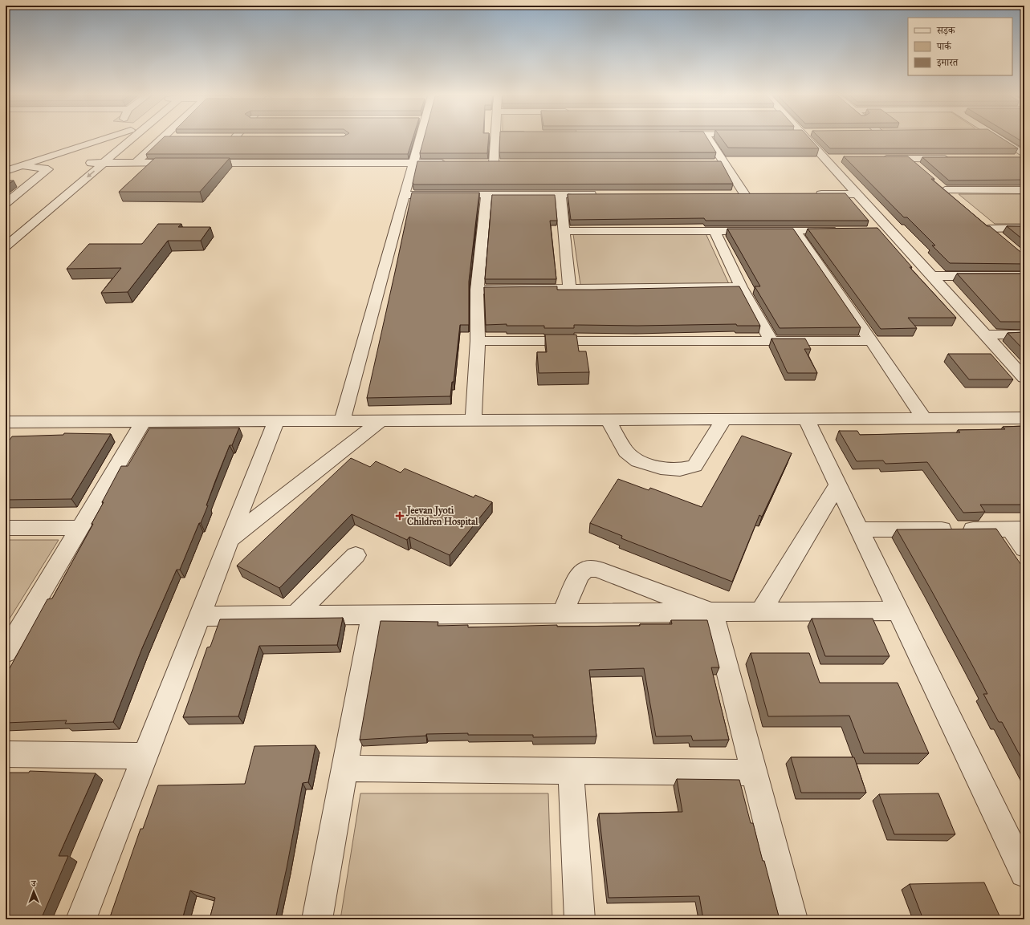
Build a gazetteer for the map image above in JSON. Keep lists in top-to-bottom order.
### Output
{
  "places": {
    "health": ["Jeevan Jyoti Children Hospital"]
  },
  "legend": ["सड़क", "पार्क", "इमारत"],
  "north": "top"
}
